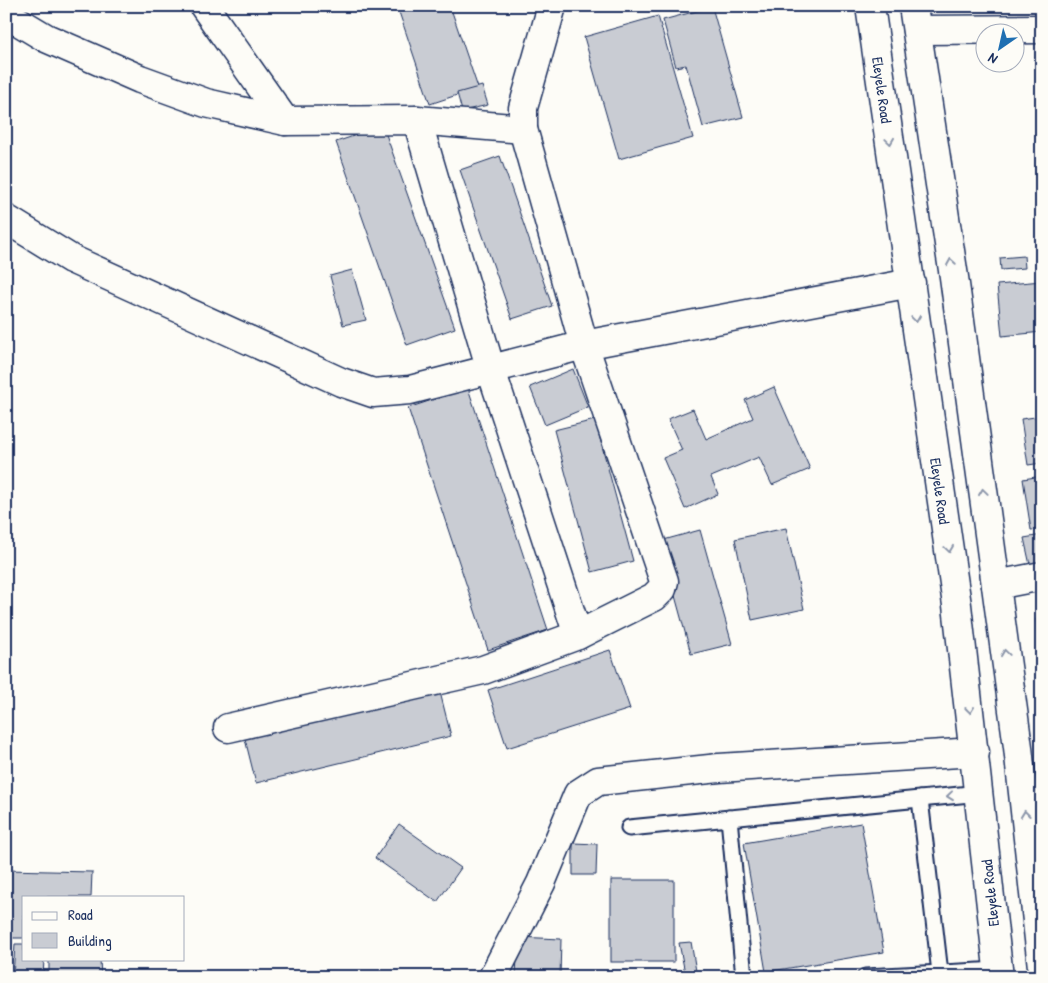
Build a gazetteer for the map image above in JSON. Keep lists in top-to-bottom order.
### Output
{
  "streets": {
    "street": ["Eleyele Road"]
  },
  "legend": ["Road", "Building"],
  "north": "bottom left"
}
